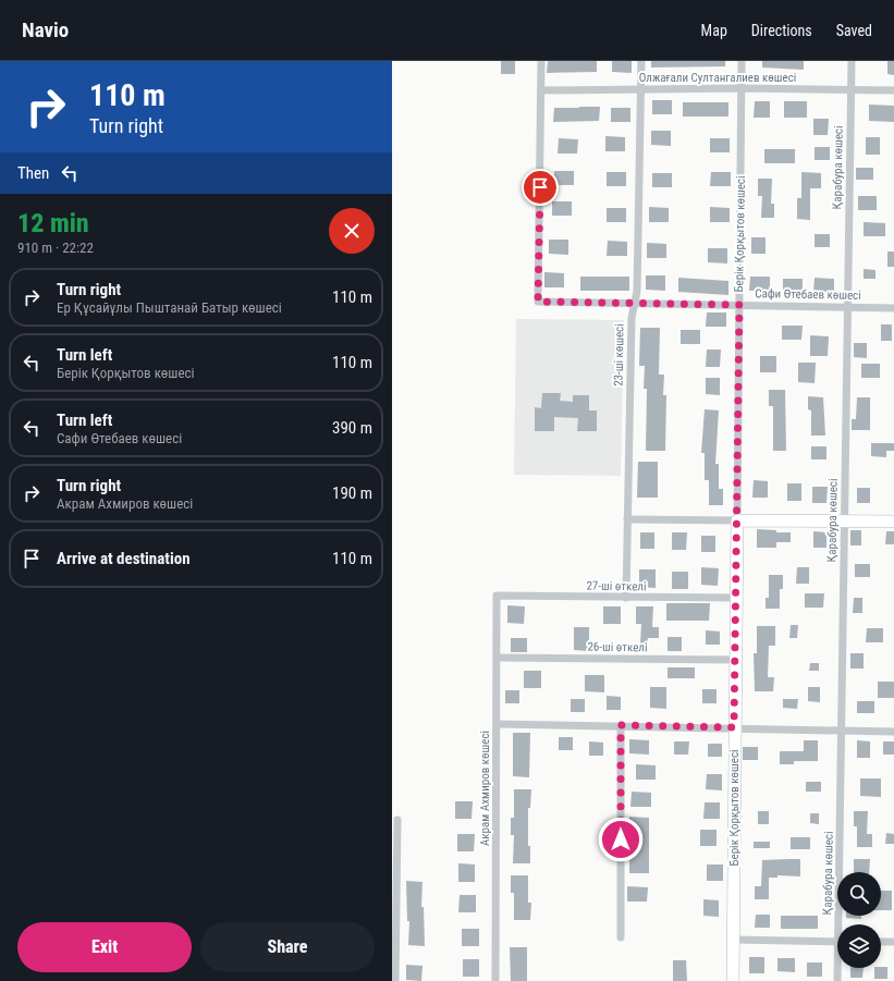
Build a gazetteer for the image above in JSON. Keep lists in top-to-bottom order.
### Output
{
  "streets": {
    "street": [
      "Олжағали Султангалиев көшесі",
      "Қарабура көшесі",
      "Берік Қорқытов көшесі",
      "Сафи Өтебаев көшесі",
      "23-шi көшесi",
      "27-ші өткелі",
      "26-ші өткелі",
      "Акрам Ахмиров көшесі"
    ]
  },
  "crossings": [
    ["Олжағали Султангалиев көшесі", "Қарабура көшесі"],
    ["Олжағали Султангалиев көшесі", "Берік Қорқытов көшесі"],
    ["Олжағали Султангалиев көшесі", "Сафи Өтебаев көшесі"],
    ["Олжағали Султангалиев көшесі", "23-шi көшесi"],
    ["Қарабура көшесі", "Сафи Өтебаев көшесі"],
    ["Берік Қорқытов көшесі", "Сафи Өтебаев көшесі"],
    ["Берік Қорқытов көшесі", "27-ші өткелі"],
    ["Берік Қорқытов көшесі", "26-ші өткелі"],
    ["Сафи Өтебаев көшесі", "23-шi көшесi"],
    ["23-шi көшесi", "27-ші өткелі"],
    ["27-ші өткелі", "Акрам Ахмиров көшесі"],
    ["26-ші өткелі", "Акрам Ахмиров көшесі"]
  ],
  "page": {
    "header": "Navio",
    "nav": ["Map", "Directions", "Saved"],
    "turn": ["110 m", "Turn right"],
    "then": "Then",
    "heading": ["12 min", "910 m · 22:22"],
    "list": [
      {
        "name": "Turn right",
        "note": "Ер Құсайұлы Пыштанай Батыр көшесі",
        "value": "110 m"
      },
      {
        "name": "Turn left",
        "note": "Берік Қорқытов көшесі",
        "value": "110 m"
      },
      {
        "name": "Turn left",
        "note": "Сафи Өтебаев көшесі",
        "value": "390 m"
      },
      {
        "name": "Turn right",
        "note": "Акрам Ахмиров көшесі",
        "value": "190 m"
      },
      {
        "name": "Arrive at destination",
        "value": "110 m"
      }
    ],
    "buttons": ["Exit", "Share"]
  }
}
